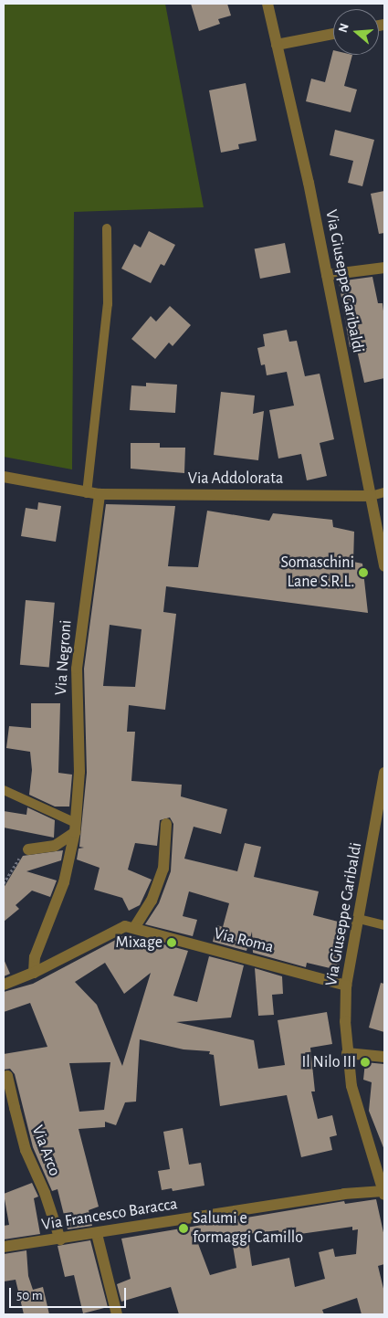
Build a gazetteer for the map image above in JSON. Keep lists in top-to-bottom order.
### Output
{
  "streets": {
    "street": [
      "Via Giuseppe Garibaldi",
      "Via Addolorata",
      "Via Negroni",
      "Via Roma",
      "Via Arco",
      "Via Francesco Baracca"
    ]
  },
  "crossings": [
    ["Via Giuseppe Garibaldi", "Via Addolorata"],
    ["Via Giuseppe Garibaldi", "Via Roma"],
    ["Via Giuseppe Garibaldi", "Via Francesco Baracca"],
    ["Via Addolorata", "Via Negroni"],
    ["Via Arco", "Via Francesco Baracca"]
  ],
  "places": [
    "Somaschini Lane S.R.L.",
    "Mixage",
    "Il Nilo III",
    "Salumi e formaggi Camillo"
  ],
  "scale_bar": "50 m",
  "north": "left"
}
